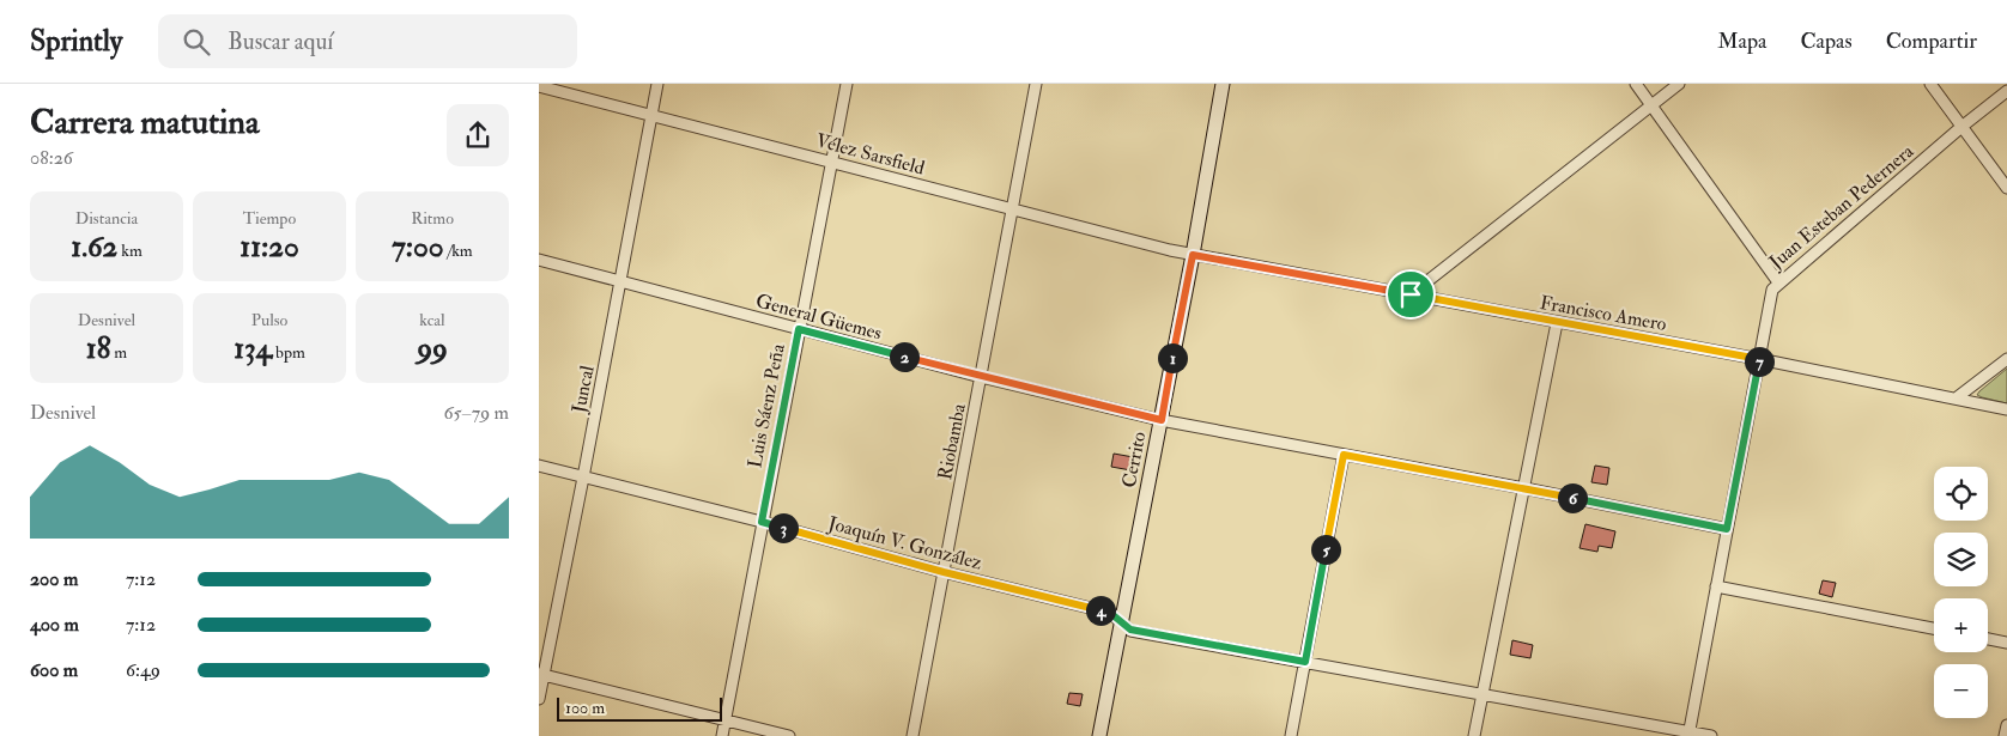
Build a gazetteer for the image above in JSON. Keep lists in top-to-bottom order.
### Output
{
  "streets": {
    "main road": ["Cerrito"],
    "street": [
      "Vélez Sarsfield",
      "Juan Esteban Pedernera",
      "Francisco Amero",
      "General Güemes",
      "Juncal",
      "Luis Sáenz Peña",
      "Riobamba",
      "Joaquín V. González"
    ]
  },
  "crossings": [
    ["Vélez Sarsfield", "Francisco Amero"],
    ["Vélez Sarsfield", "Juncal"],
    ["Vélez Sarsfield", "Luis Sáenz Peña"],
    ["Vélez Sarsfield", "Riobamba"],
    ["Vélez Sarsfield", "Cerrito"],
    ["Juan Esteban Pedernera", "Francisco Amero"],
    ["Juan Esteban Pedernera", "General Güemes"],
    ["Juan Esteban Pedernera", "Joaquín V. González"],
    ["Francisco Amero", "Cerrito"],
    ["General Güemes", "Juncal"],
    ["General Güemes", "Luis Sáenz Peña"],
    ["General Güemes", "Riobamba"],
    ["General Güemes", "Cerrito"],
    ["Juncal", "Joaquín V. González"],
    ["Luis Sáenz Peña", "Joaquín V. González"],
    ["Riobamba", "Joaquín V. González"],
    ["Cerrito", "Joaquín V. González"]
  ],
  "scale_bar": "100 m",
  "page": {
    "header": "Sprintly",
    "search": "Buscar aquí",
    "nav": ["Mapa", "Capas", "Compartir"],
    "heading": ["Carrera matutina", "08:26"],
    "stats": [
      ["Distancia", "1.62 km"],
      ["Tiempo", "11:20"],
      ["Ritmo", "7:00 /km"],
      ["Desnivel", "18 m"],
      ["Pulso", "134 bpm"],
      ["kcal", "99"]
    ],
    "pins": [
      "2",
      "1",
      "7",
      "6",
      "3",
      "5",
      "4"
    ],
    "chart": ["Desnivel", "65–79 m"],
    "map_buttons": ["+", "−"],
    "list": [
      {
        "name": "200 m",
        "note": "7:12"
      },
      {
        "name": "400 m",
        "note": "7:12"
      },
      {
        "name": "600 m",
        "note": "6:49"
      }
    ],
    "scale": "100 m"
  }
}
